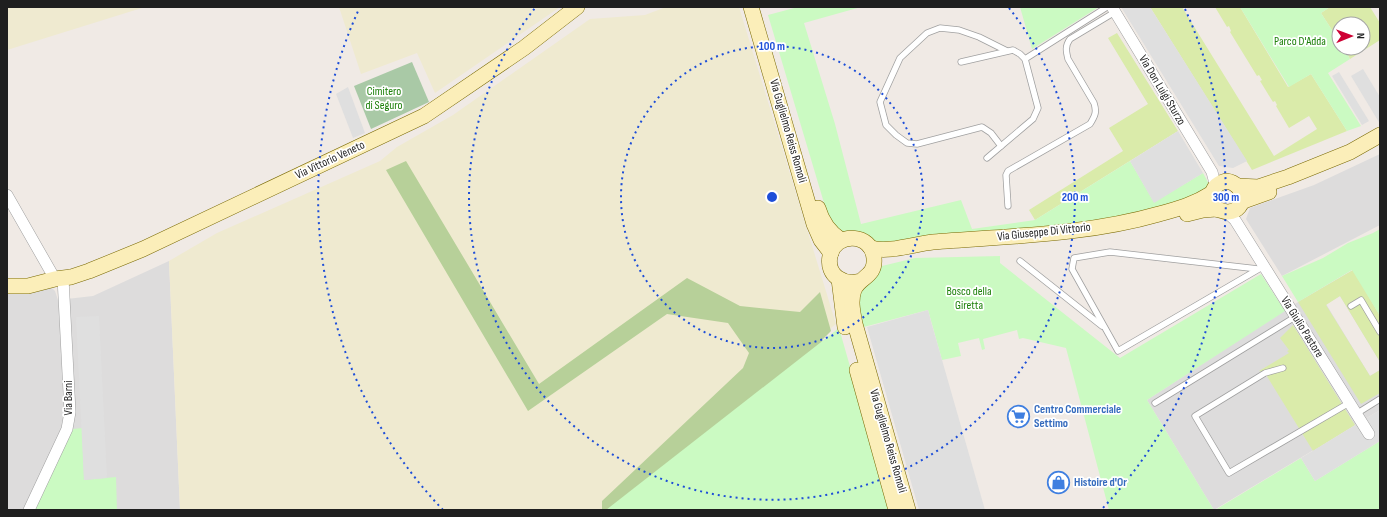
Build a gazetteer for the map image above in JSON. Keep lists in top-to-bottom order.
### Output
{
  "streets": {
    "street": [
      "Via Don Luigi Sturzo",
      "Via Guglielmo Reiss Romoli",
      "Via Vittorio Veneto",
      "Via Giuseppe Di Vittorio",
      "Via Giulio Pastore",
      "Via Barni"
    ]
  },
  "crossings": [
    ["Via Don Luigi Sturzo", "Via Giuseppe Di Vittorio"],
    ["Via Guglielmo Reiss Romoli", "Via Giuseppe Di Vittorio"],
    ["Via Vittorio Veneto", "Via Barni"],
    ["Via Giuseppe Di Vittorio", "Via Giulio Pastore"]
  ],
  "parks": ["Parco D'Adda", "Cimitero di Seguro", "Bosco della Giretta"],
  "places": {
    "supermarket": ["Centro Commerciale Settimo"],
    "shop": ["Histoire d'Or"]
  },
  "north": "right",
  "rings": ["100 m", "200 m", "300 m"]
}
